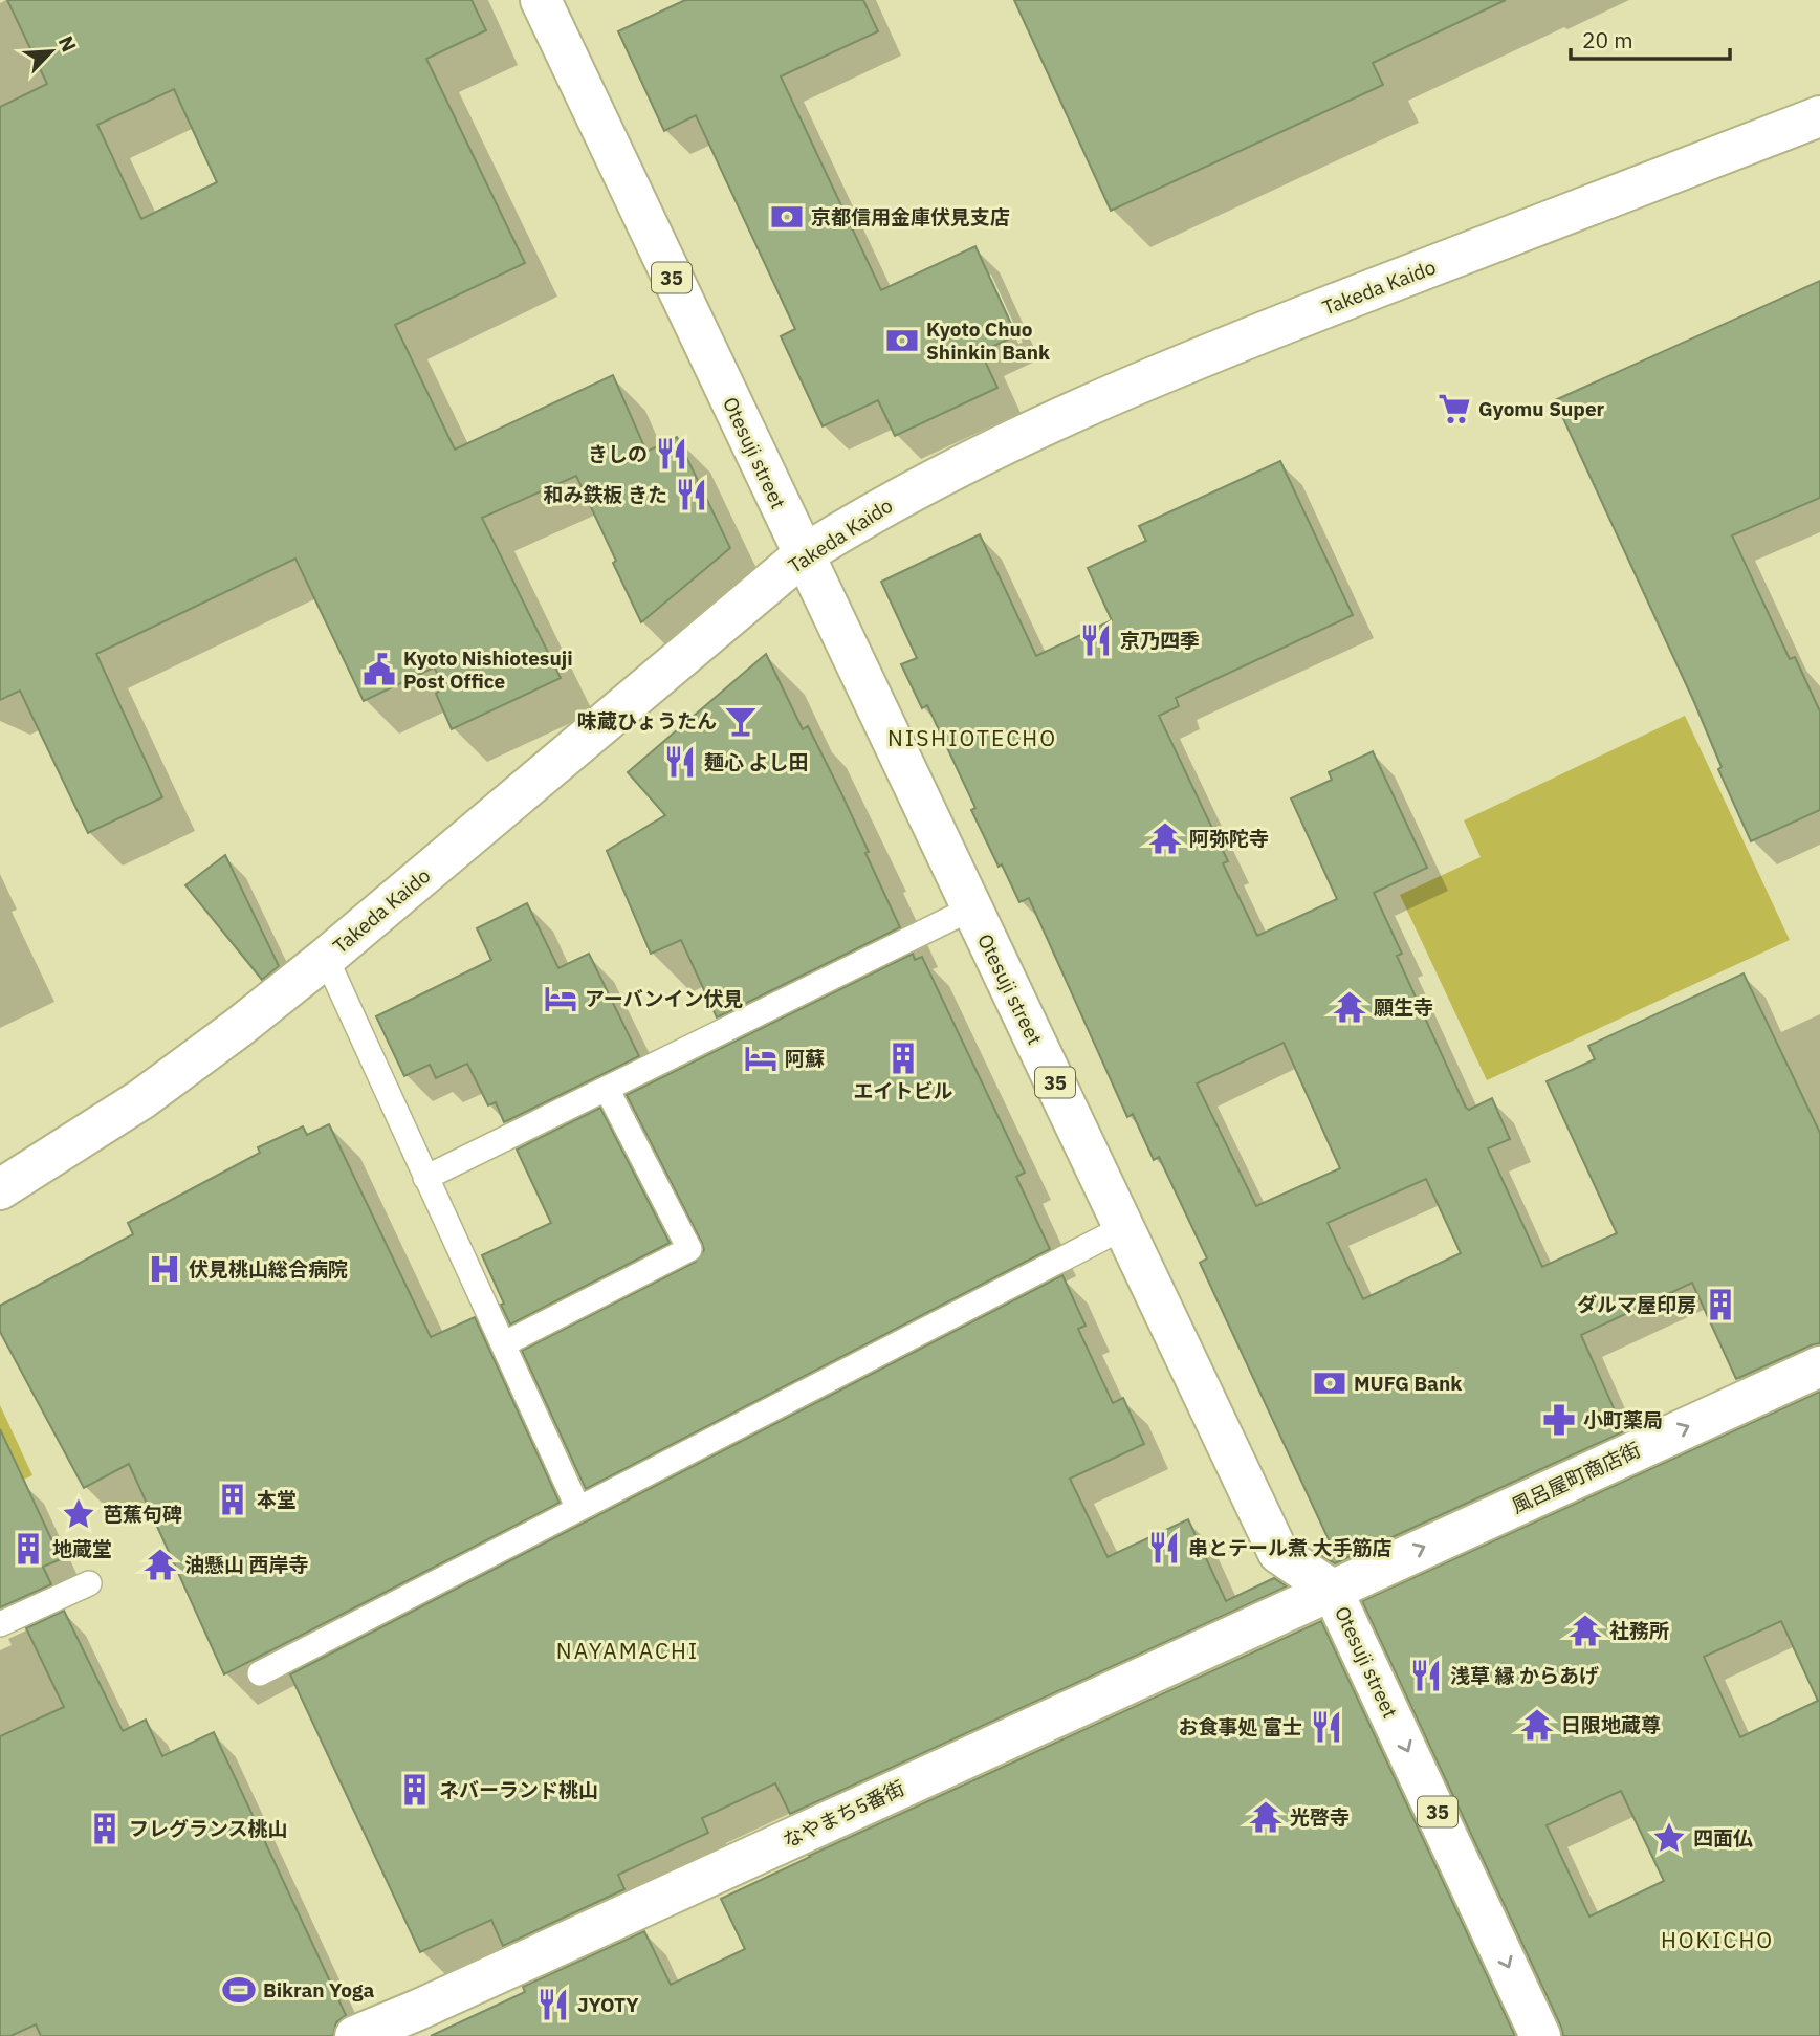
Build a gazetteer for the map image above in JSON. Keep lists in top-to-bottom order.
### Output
{
  "streets": {
    "main road": [
      "35",
      "Takeda Kaido",
      "Otesuji street",
      "風呂屋町商店街",
      "なやまち5番街"
    ]
  },
  "crossings": [
    ["Takeda Kaido", "Otesuji street"],
    ["Otesuji street", "風呂屋町商店街"],
    ["Otesuji street", "なやまち5番街"],
    ["風呂屋町商店街", "なやまち5番街"]
  ],
  "one_way": ["風呂屋町商店街"],
  "districts": ["NISHIOTECHO", "NAYAMACHI", "HOKICHO"],
  "places": {
    "bank": ["京都信用金庫伏見支店", "Kyoto Chuo Shinkin Bank", "MUFG Bank"],
    "supermarket": ["Gyomu Super"],
    "restaurant": [
      "きしの",
      "和み鉄板 きた",
      "京乃四季",
      "麺心 よし田",
      "串とテール煮 大手筋店",
      "浅草 縁 からあげ",
      "お食事処 富士",
      "JYOTY"
    ],
    "public building": ["Kyoto Nishiotesuji Post Office"],
    "bar": ["味蔵ひょうたん"],
    "temple": [
      "阿弥陀寺",
      "願生寺",
      "油懸山 西岸寺",
      "社務所",
      "日限地蔵尊",
      "光啓寺"
    ],
    "hotel": ["アーバンイン伏見", "阿蘇"],
    "building": [
      "エイトビル",
      "ダルマ屋印房",
      "本堂",
      "地蔵堂",
      "ネバーランド桃山",
      "フレグランス桃山"
    ],
    "hospital": ["伏見桃山総合病院"],
    "pharmacy": ["小町薬局"],
    "place": ["芭蕉句碑", "四面仏"],
    "sports": ["Bikran Yoga"]
  },
  "scale_bar": "20 m",
  "north": "top right"
}
